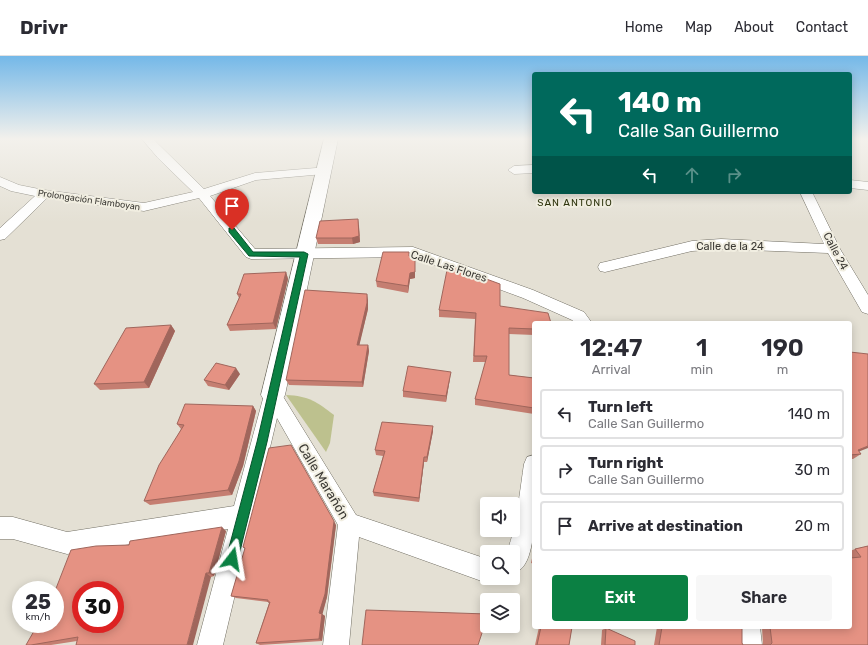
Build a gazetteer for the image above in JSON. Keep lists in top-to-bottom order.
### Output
{
  "streets": {
    "street": [
      "Prolongación Flamboyan",
      "Calle de la 24",
      "Calle 24",
      "Calle Las Flores",
      "Calle Marañón"
    ]
  },
  "crossings": [
    ["Prolongación Flamboyan", "Calle Las Flores"],
    ["Calle de la 24", "Calle 24"]
  ],
  "districts": ["SAN ANTONIO"],
  "page": {
    "header": "Drivr",
    "nav": [
      "Home",
      "Map",
      "About",
      "Contact"
    ],
    "turn": ["140 m", "Calle San Guillermo"],
    "eta": [
      "12:47",
      "Arrival",
      "1",
      "min",
      "190",
      "m"
    ],
    "list": [
      {
        "name": "Turn left",
        "note": "Calle San Guillermo",
        "value": "140 m"
      },
      {
        "name": "Turn right",
        "note": "Calle San Guillermo",
        "value": "30 m"
      },
      {
        "name": "Arrive at destination",
        "value": "20 m"
      }
    ],
    "buttons": ["Exit", "Share"],
    "speed": "25 km/h",
    "limit": "30"
  }
}
